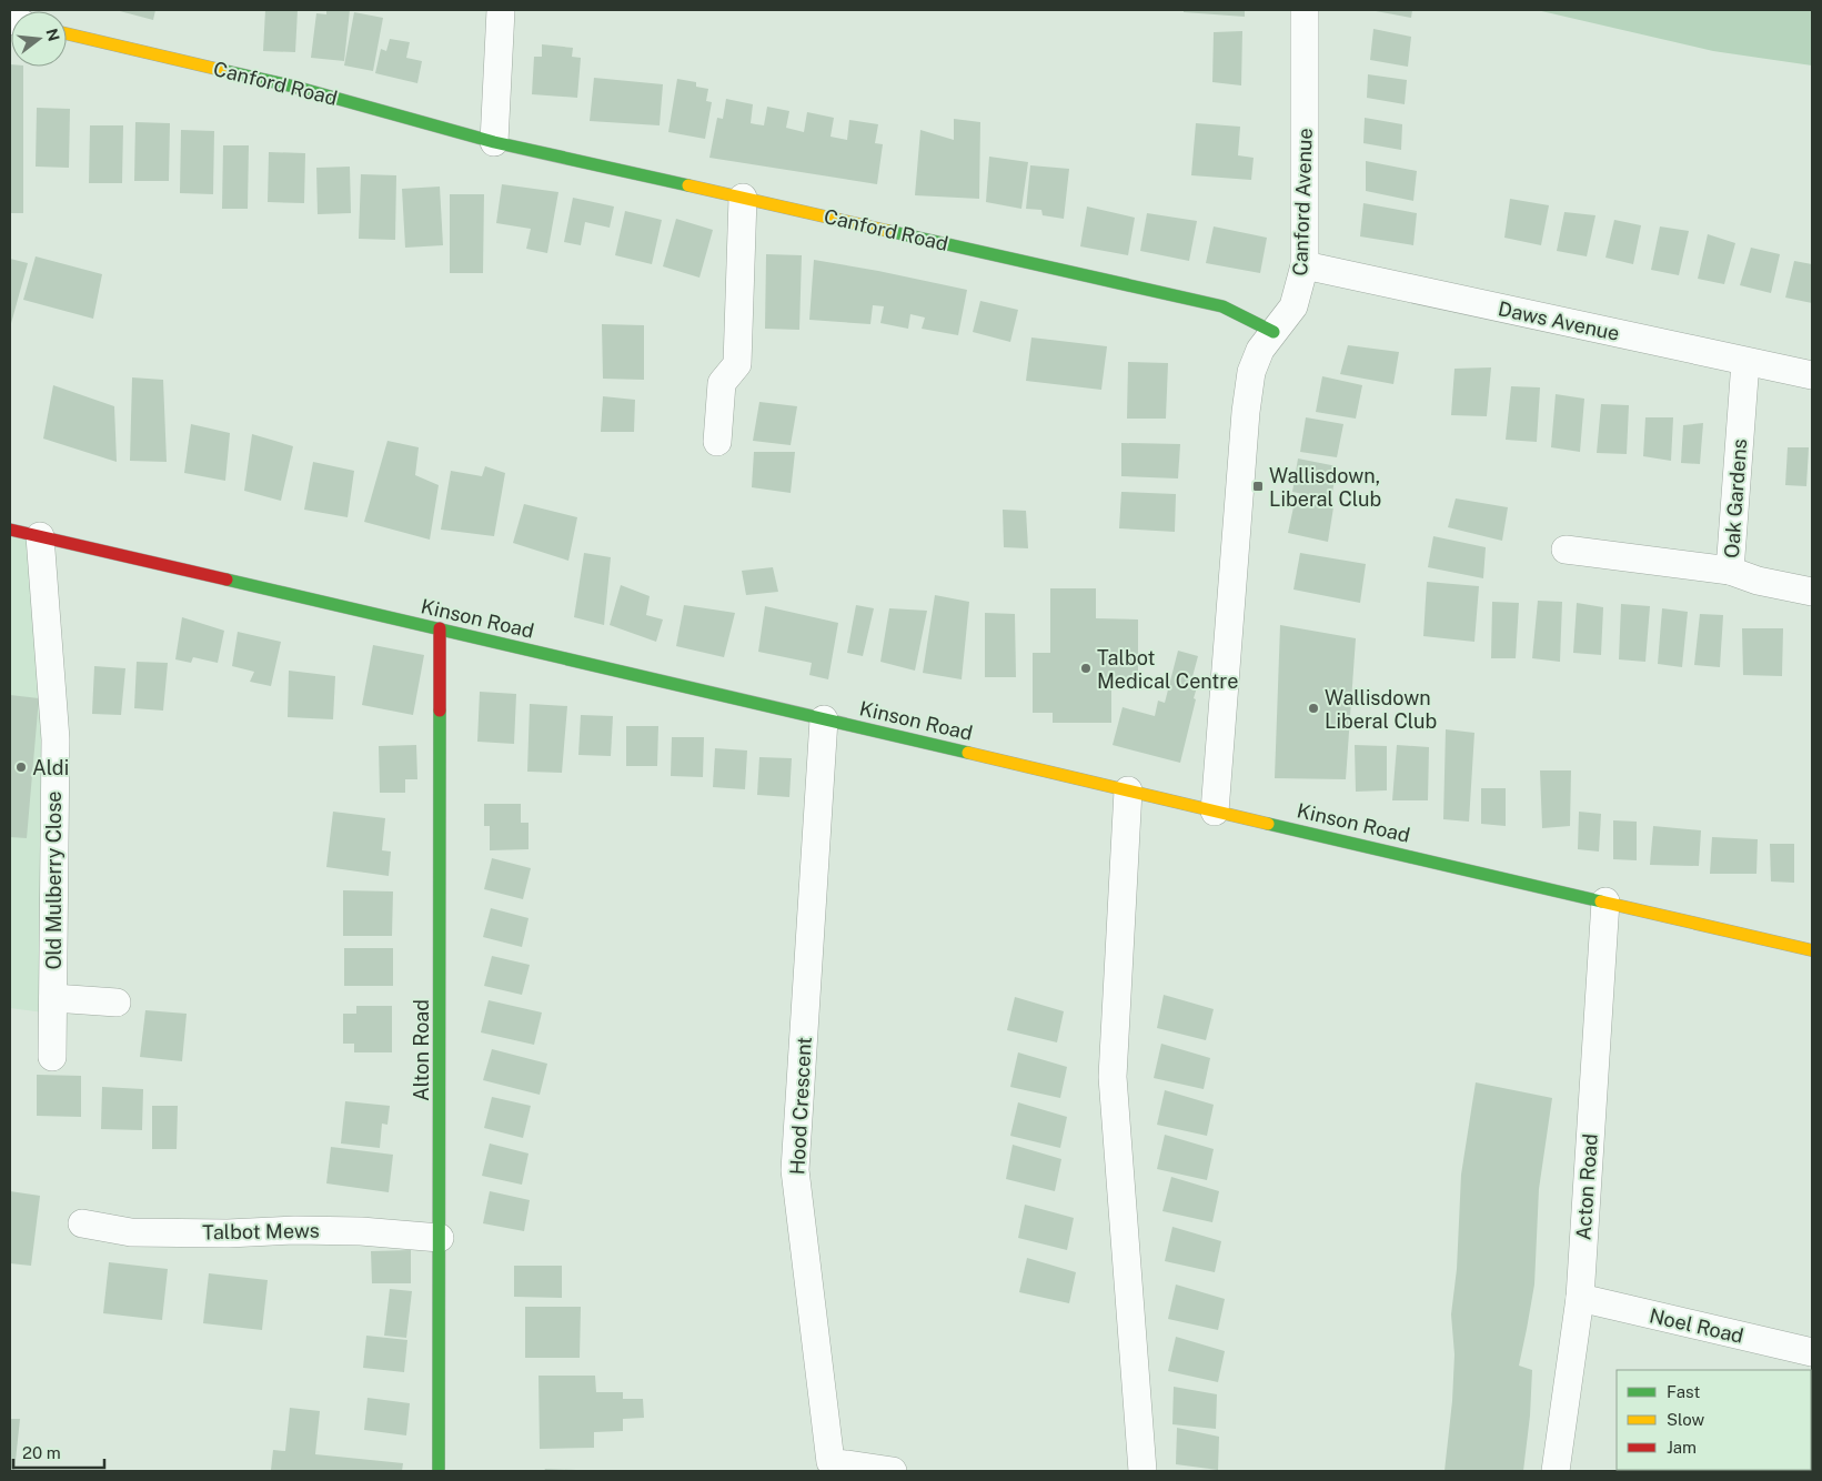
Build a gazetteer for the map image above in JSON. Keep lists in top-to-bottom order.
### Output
{
  "streets": {
    "street": [
      "Canford Road",
      "Canford Avenue",
      "Daws Avenue",
      "Oak Gardens",
      "Kinson Road",
      "Old Mulberry Close",
      "Alton Road",
      "Hood Crescent",
      "Acton Road",
      "Talbot Mews",
      "Noel Road"
    ]
  },
  "crossings": [
    ["Canford Road", "Canford Avenue"],
    ["Canford Avenue", "Daws Avenue"],
    ["Canford Avenue", "Kinson Road"],
    ["Daws Avenue", "Oak Gardens"],
    ["Kinson Road", "Old Mulberry Close"],
    ["Kinson Road", "Alton Road"],
    ["Kinson Road", "Hood Crescent"],
    ["Kinson Road", "Acton Road"],
    ["Alton Road", "Talbot Mews"],
    ["Acton Road", "Noel Road"]
  ],
  "places": {
    "transit": ["Wallisdown, Liberal Club"],
    "other": ["Talbot Medical Centre", "Wallisdown Liberal Club", "Aldi"]
  },
  "legend": ["Fast", "Slow", "Jam"],
  "scale_bar": "20 m",
  "north": "right"
}
